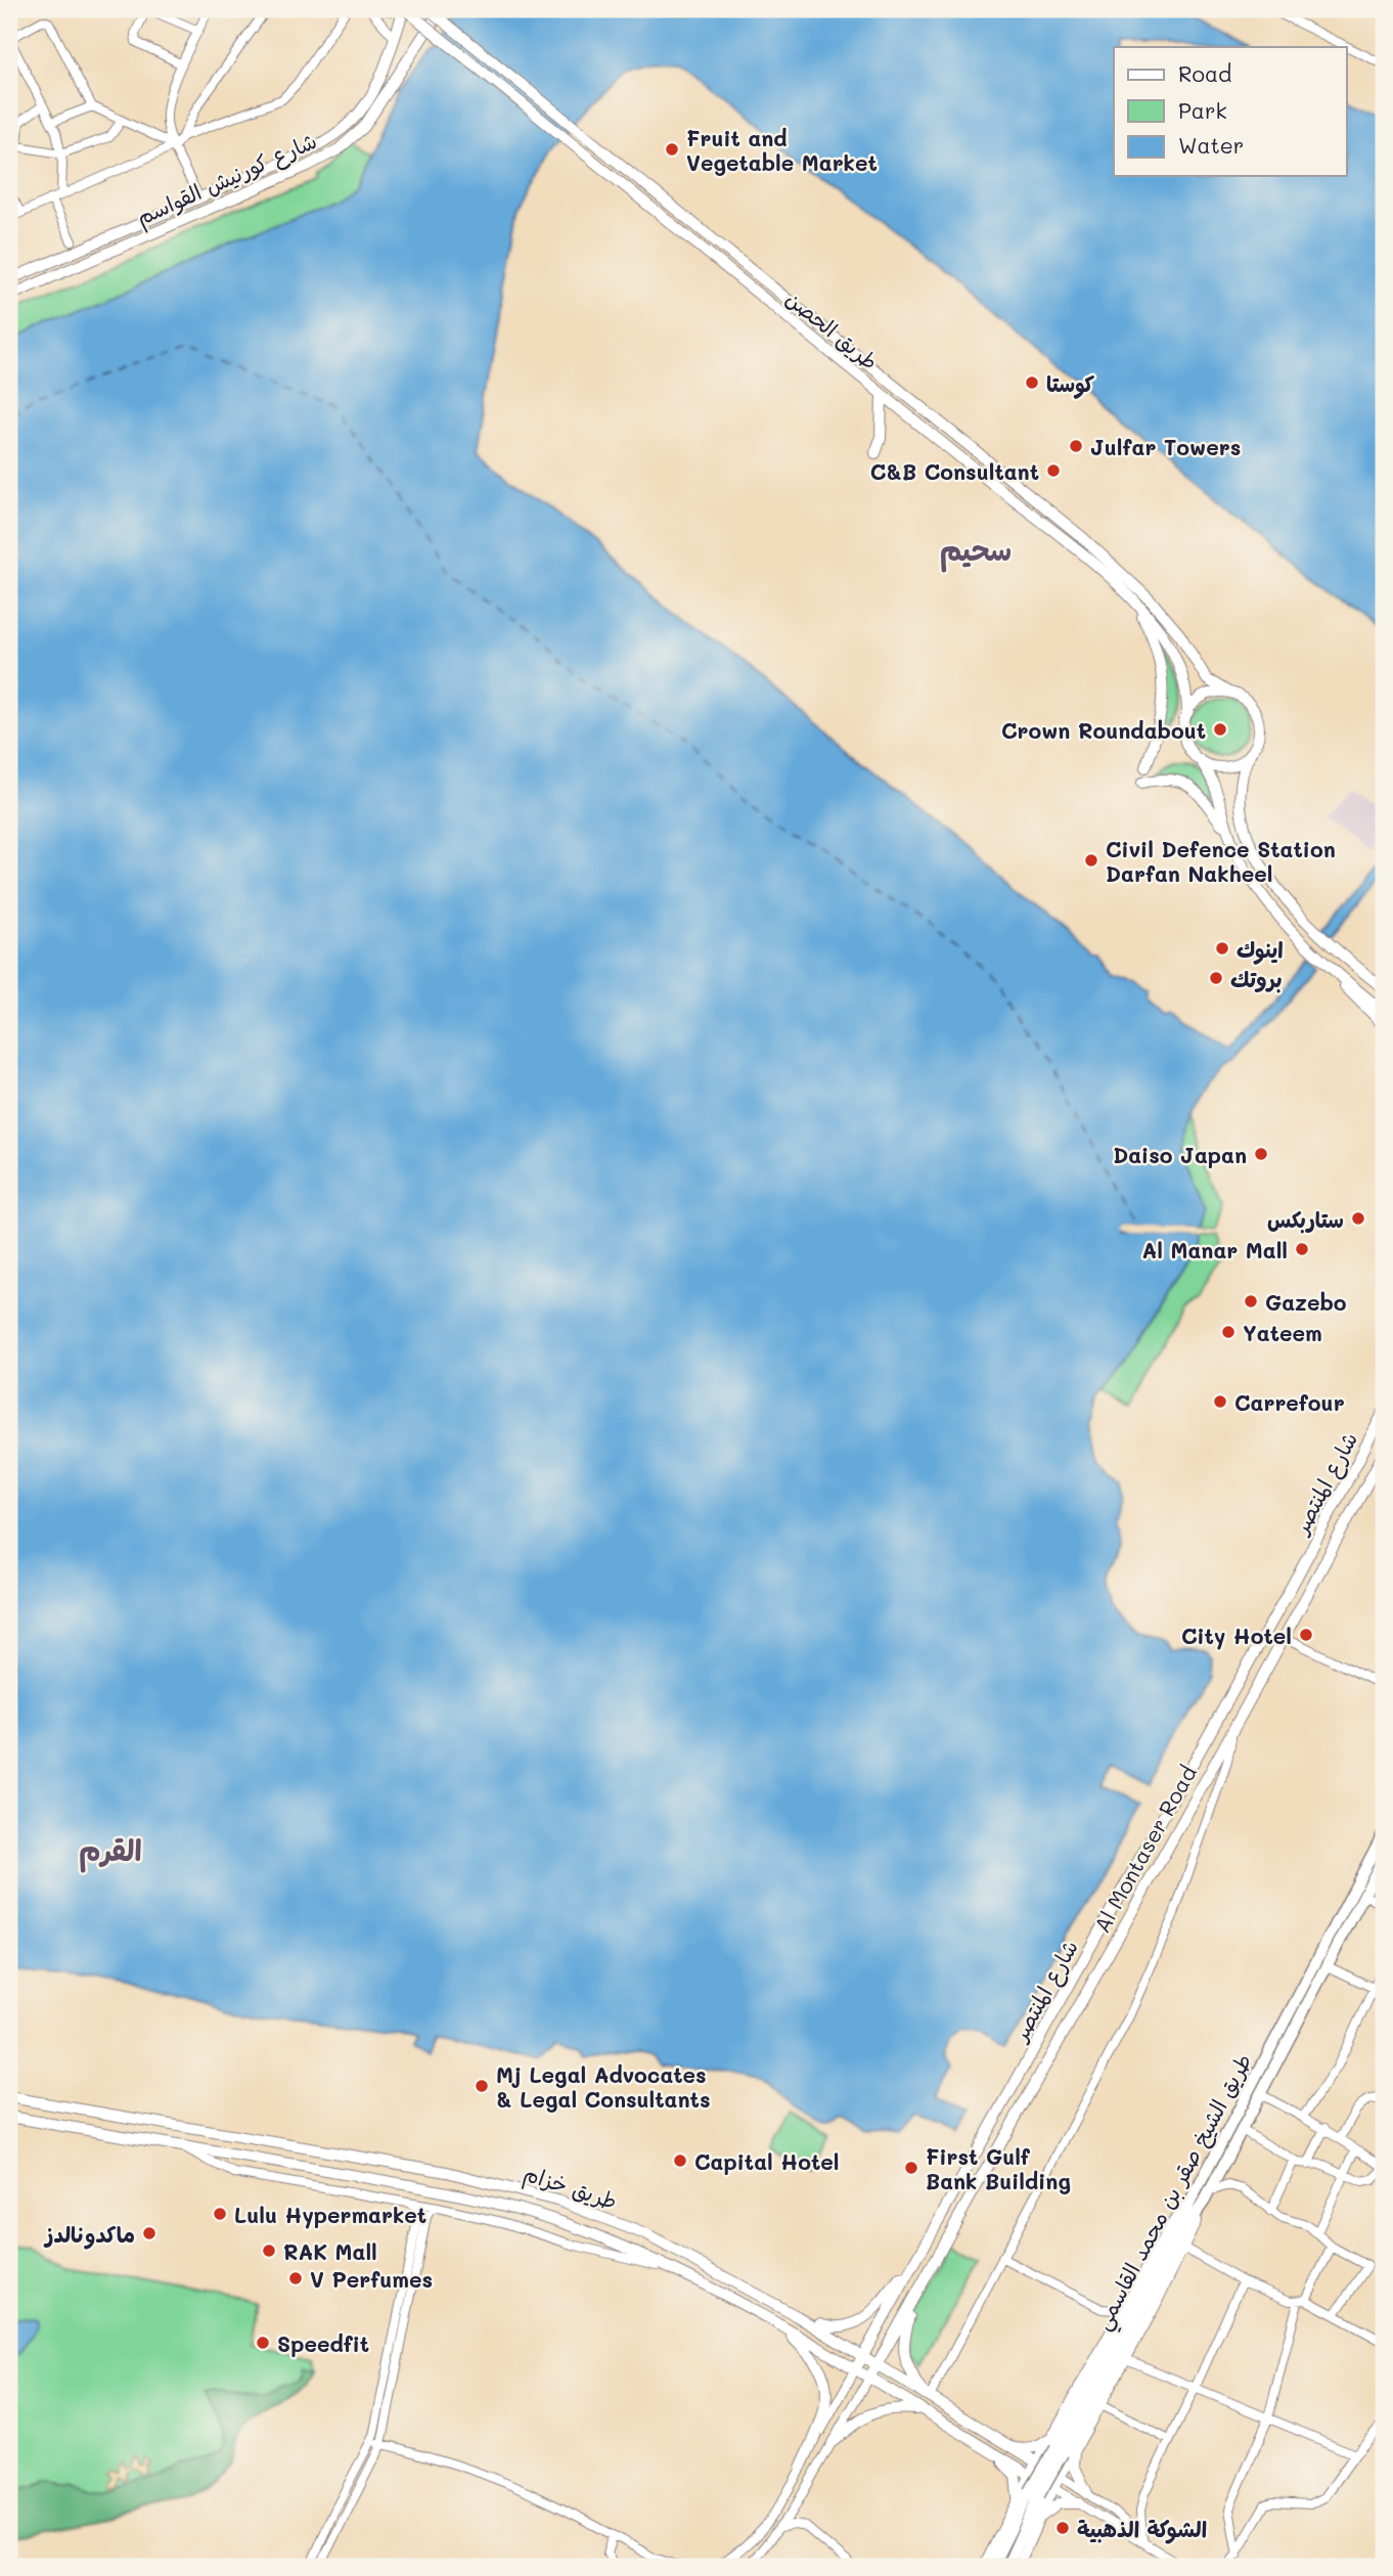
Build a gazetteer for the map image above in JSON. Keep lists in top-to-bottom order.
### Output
{
  "streets": {
    "highway": ["طريق الشيخ صقر بن محمد القاسمي"],
    "main road": [
      "شارع كورنيش القواسم",
      "طريق الحصن",
      "شارع المنتصر",
      "Al Montaser Road",
      "طريق خزام"
    ]
  },
  "crossings": [
    ["شارع كورنيش القواسم", "طريق الحصن"],
    ["شارع المنتصر", "طريق خزام"]
  ],
  "districts": ["سحيم", "القرم"],
  "places": [
    "Fruit and Vegetable Market",
    "كوستا",
    "Julfar Towers",
    "C&B Consultant",
    "Crown Roundabout",
    "Civil Defence Station Darfan Nakheel",
    "اينوك",
    "بروتك",
    "Daiso Japan",
    "ستاربكس",
    "Al Manar Mall",
    "Gazebo",
    "Yateem",
    "Carrefour",
    "City Hotel",
    "Mj Legal Advocates & Legal Consultants",
    "Capital Hotel",
    "First Gulf Bank Building",
    "Lulu Hypermarket",
    "ماكدونالدز",
    "RAK Mall",
    "V Perfumes",
    "Speedfit",
    "الشوكة الذهبية"
  ],
  "legend": ["Road", "Park", "Water"]
}
